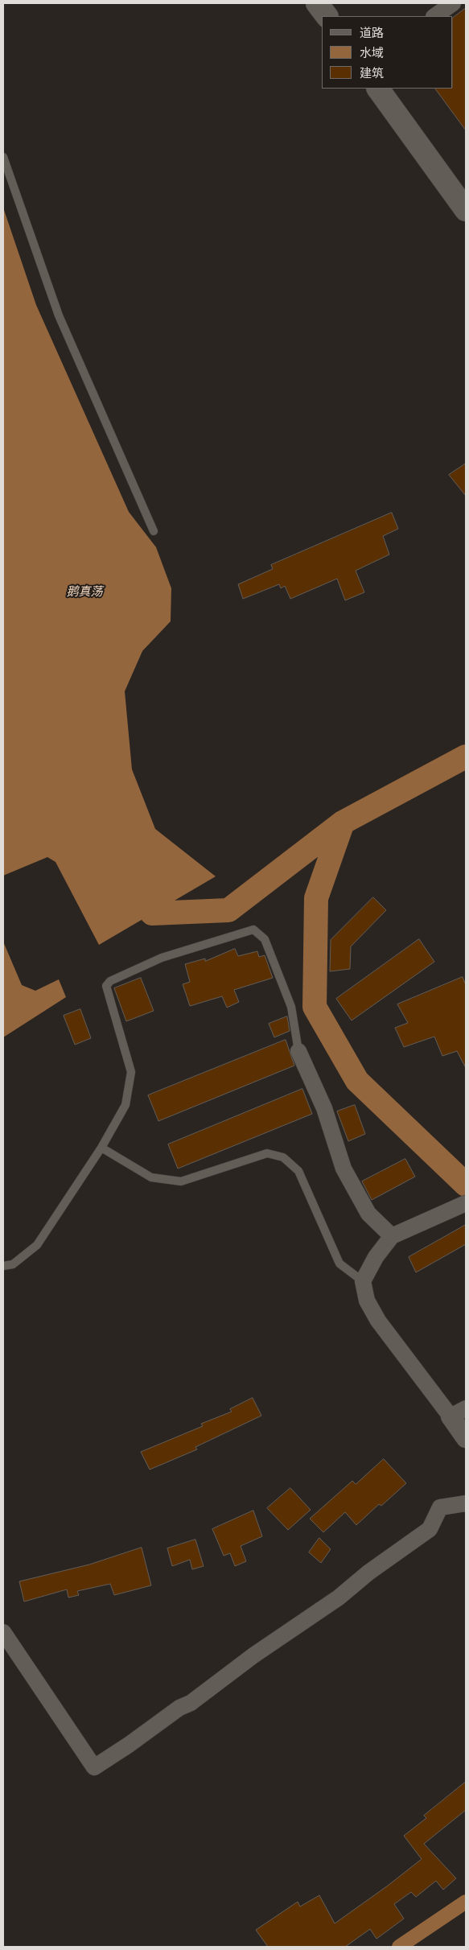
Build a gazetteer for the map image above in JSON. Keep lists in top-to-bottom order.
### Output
{
  "water": ["鹅真荡"],
  "legend": ["道路", "水域", "建筑"]
}
